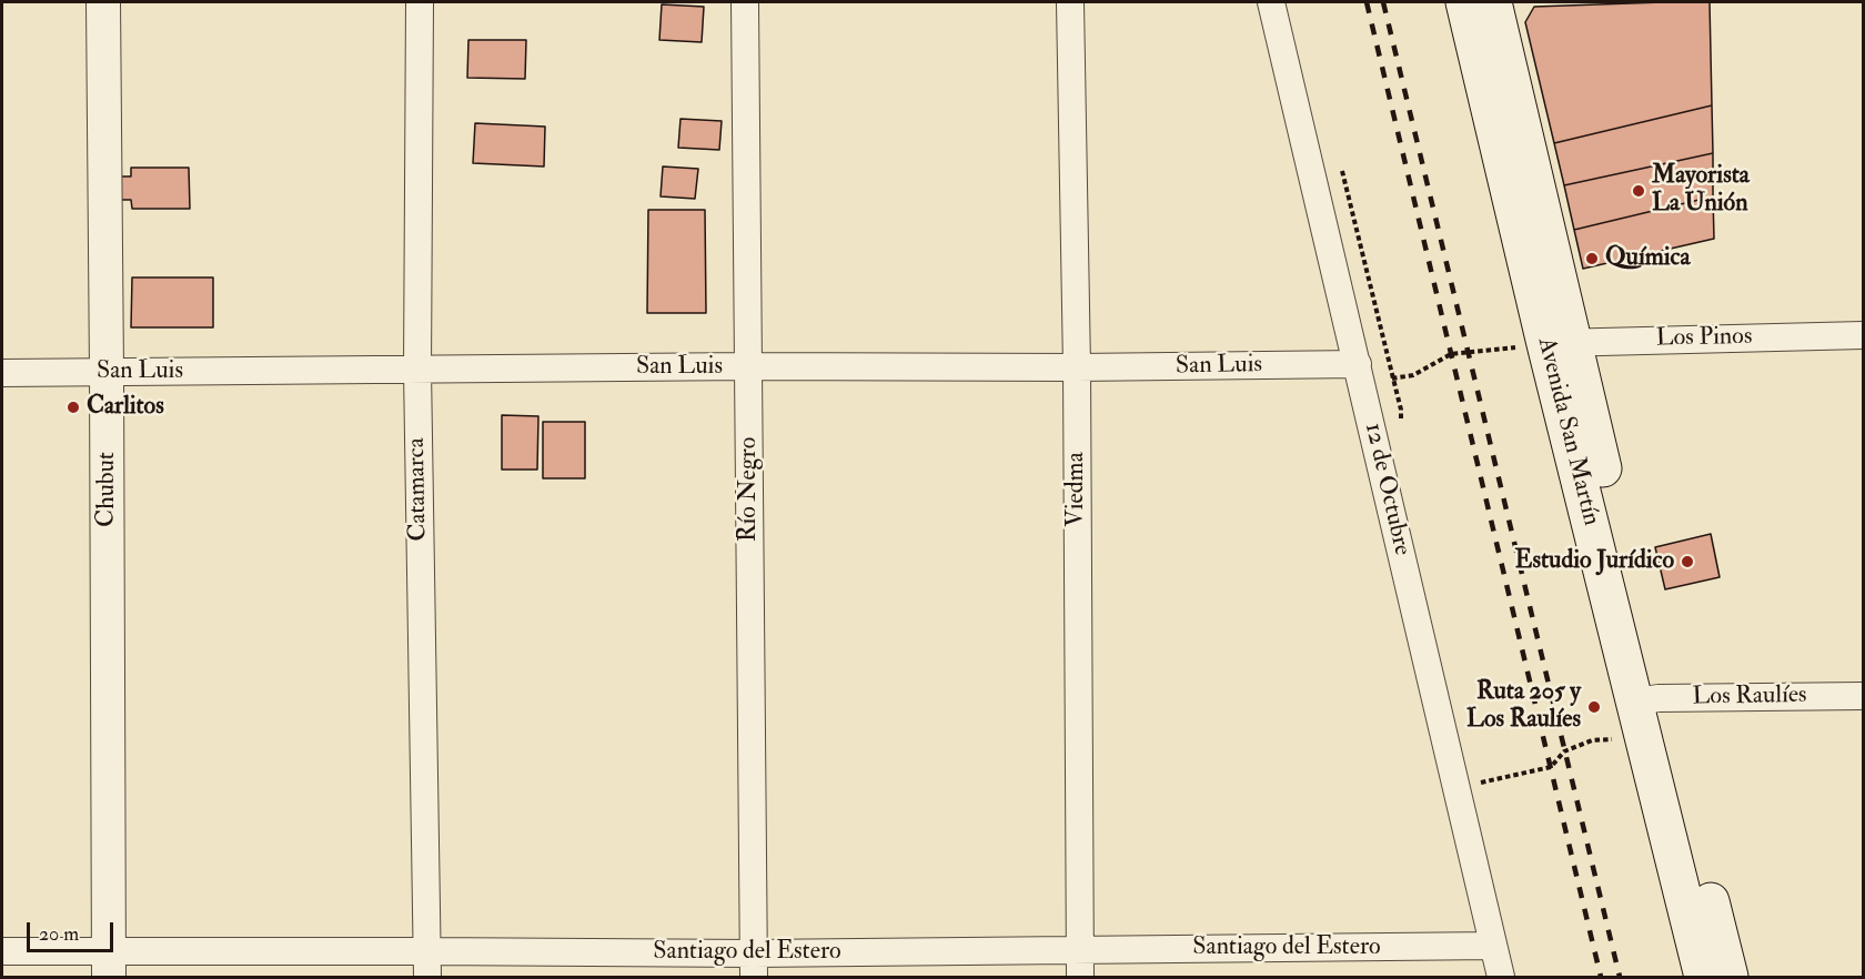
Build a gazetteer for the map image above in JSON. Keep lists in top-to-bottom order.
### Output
{
  "streets": {
    "main road": ["Avenida San Martín"],
    "street": [
      "Los Pinos",
      "San Luis",
      "Chubut",
      "Catamarca",
      "Río Negro",
      "Viedma",
      "12 de Octubre",
      "Los Raulíes",
      "Santiago del Estero"
    ]
  },
  "crossings": [
    ["Los Pinos", "Avenida San Martín"],
    ["San Luis", "Chubut"],
    ["San Luis", "Catamarca"],
    ["San Luis", "Río Negro"],
    ["San Luis", "Viedma"],
    ["San Luis", "12 de Octubre"],
    ["Avenida San Martín", "Los Raulíes"],
    ["Chubut", "Santiago del Estero"],
    ["Catamarca", "Santiago del Estero"],
    ["Río Negro", "Santiago del Estero"],
    ["Viedma", "Santiago del Estero"],
    ["12 de Octubre", "Santiago del Estero"]
  ],
  "places": [
    "Mayorista La Unión",
    "Química",
    "Carlitos",
    "Estudio Jurídico",
    "Ruta 205 y Los Raulíes"
  ],
  "scale_bar": "20 m"
}
